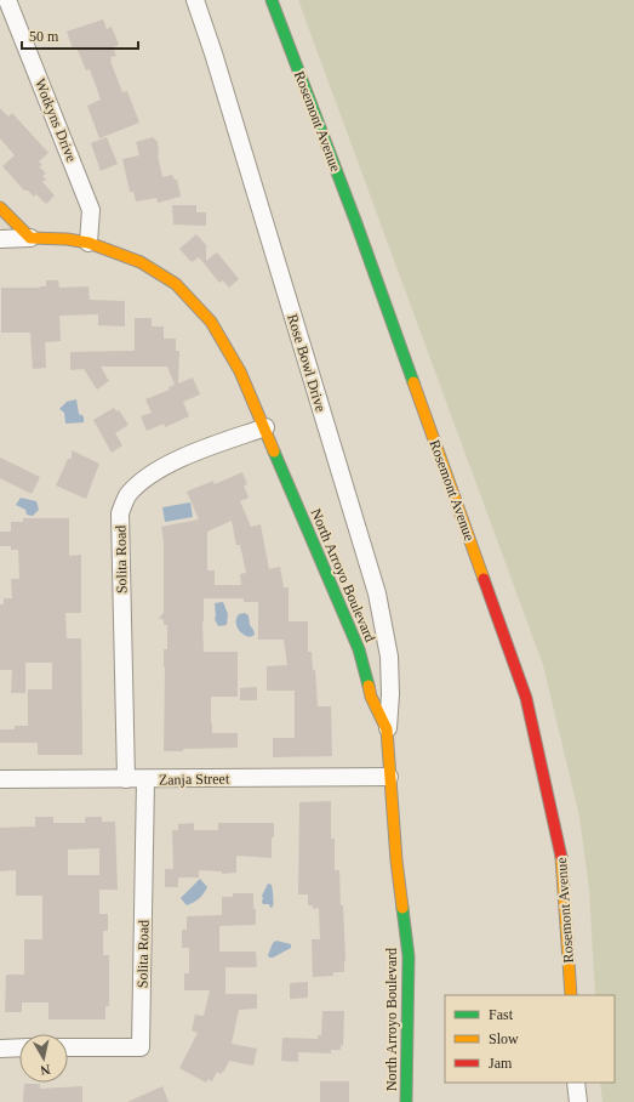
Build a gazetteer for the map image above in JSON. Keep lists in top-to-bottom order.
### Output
{
  "streets": {
    "street": [
      "Wotkyns Drive",
      "Rosemont Avenue",
      "Rose Bowl Drive",
      "Solita Road",
      "North Arroyo Boulevard",
      "Zanja Street"
    ]
  },
  "crossings": [
    ["Wotkyns Drive", "North Arroyo Boulevard"],
    ["Rose Bowl Drive", "North Arroyo Boulevard"],
    ["Solita Road", "North Arroyo Boulevard"],
    ["Solita Road", "Zanja Street"],
    ["North Arroyo Boulevard", "Zanja Street"]
  ],
  "legend": ["Fast", "Slow", "Jam"],
  "scale_bar": "50 m",
  "north": "bottom"
}
